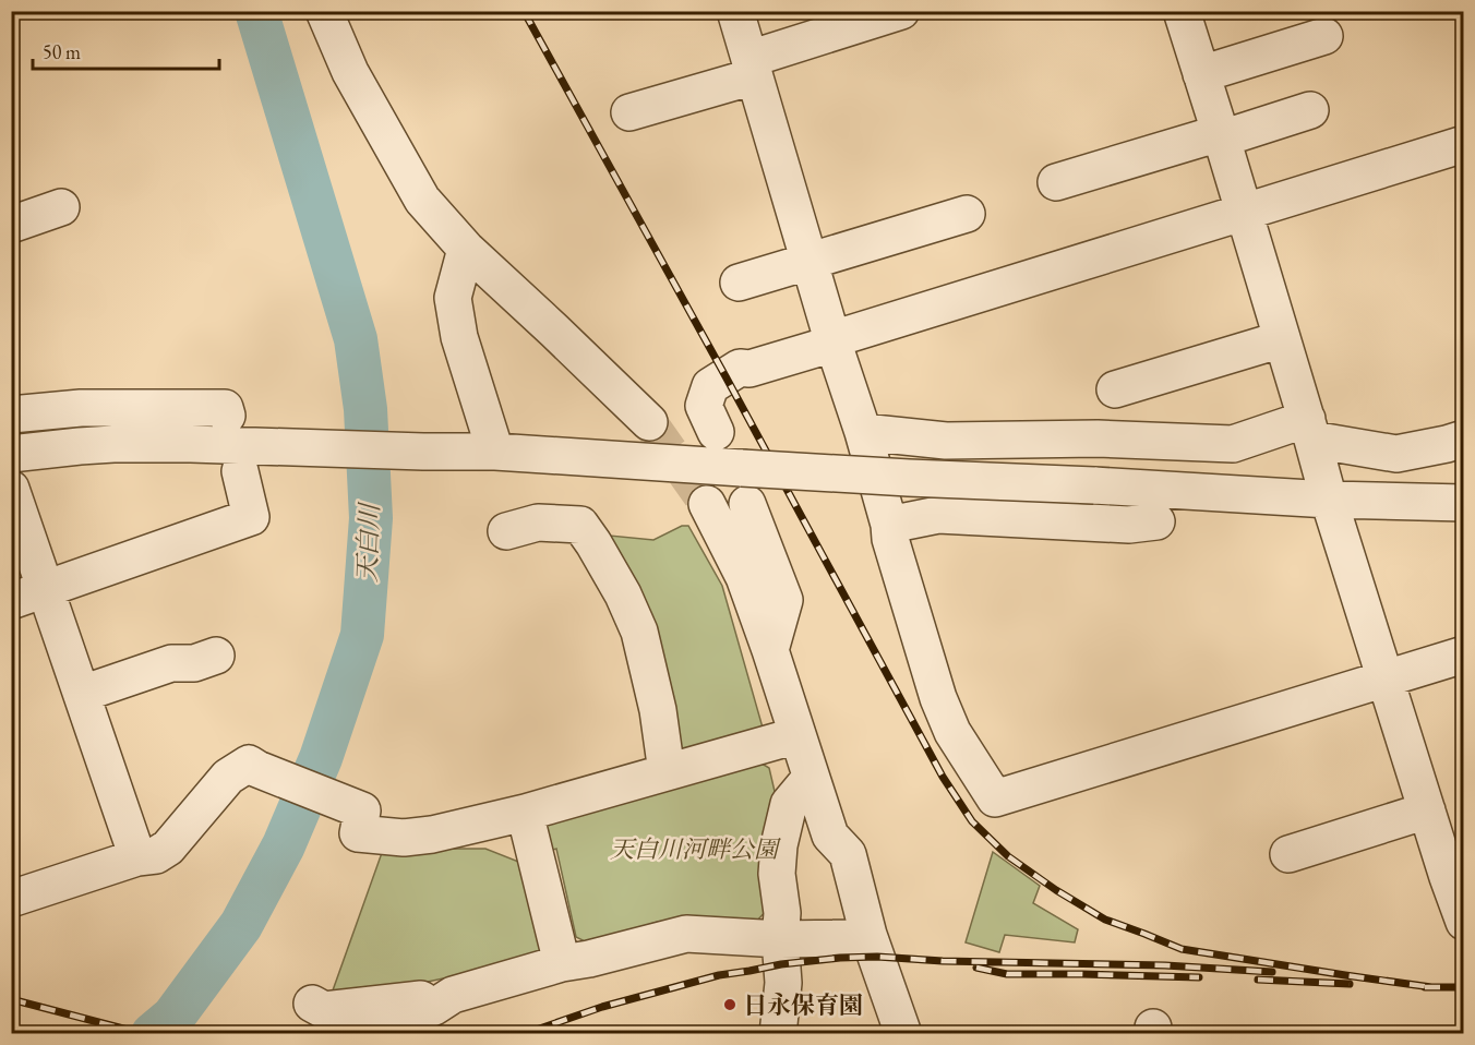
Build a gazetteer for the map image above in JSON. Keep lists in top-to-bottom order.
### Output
{
  "water": ["天白川"],
  "parks": ["天白川河畔公園"],
  "places": ["日永保育園"],
  "scale_bar": "50 m"
}
